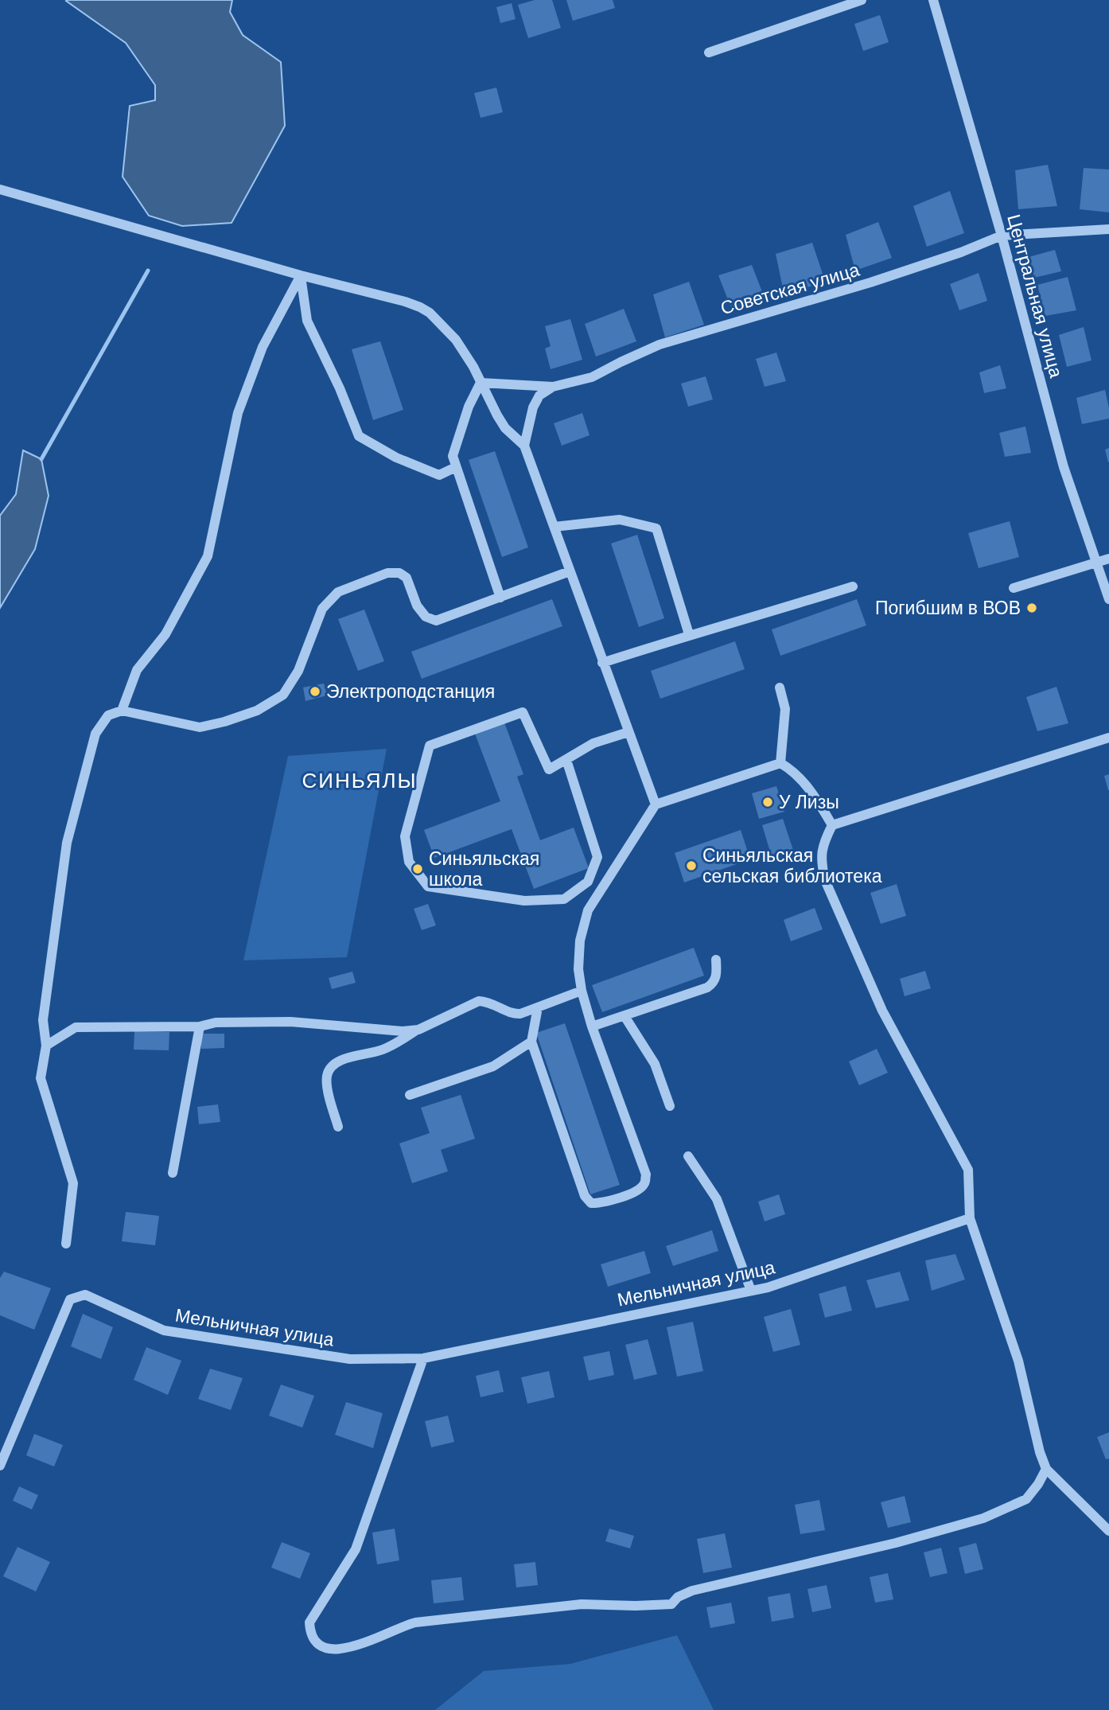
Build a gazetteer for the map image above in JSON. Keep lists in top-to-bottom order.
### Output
{
  "streets": {
    "street": ["Советская улица", "Центральная улица", "Мельничная улица"]
  },
  "crossings": [
    ["Советская улица", "Центральная улица"]
  ],
  "districts": ["СИНЬЯЛЫ"],
  "places": [
    "Погибшим в ВОВ",
    "Электроподстанция",
    "У Лизы",
    "Синьяльская сельская библиотека",
    "Синьяльская школа"
  ]
}
